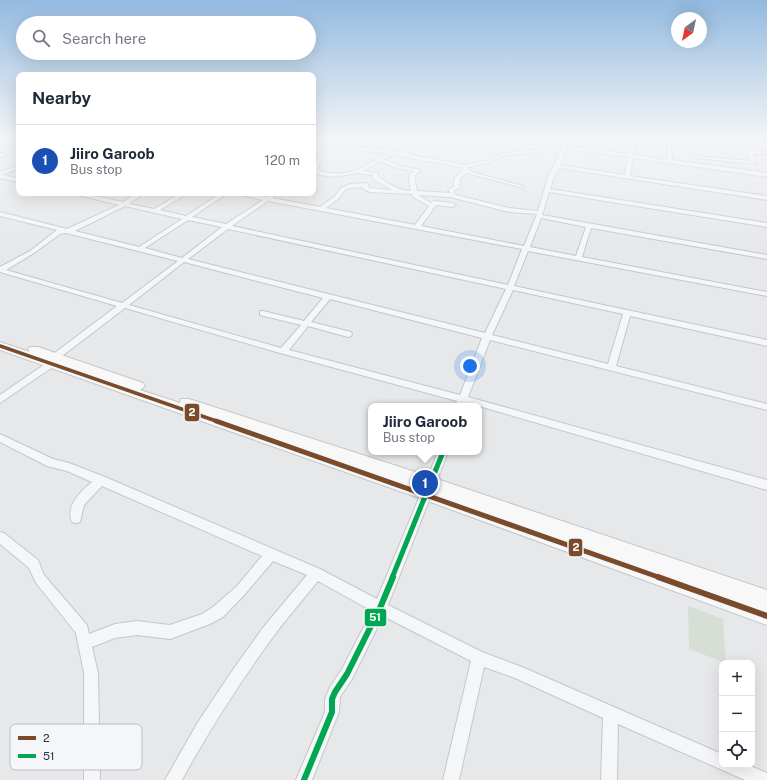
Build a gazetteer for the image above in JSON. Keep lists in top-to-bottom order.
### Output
{
  "lines": ["transit line 2", "transit line 51"],
  "legend": ["2", "51"],
  "north": "bottom left",
  "page": {
    "search": "Search here",
    "heading": "Nearby",
    "list": [
      {
        "mark": "1",
        "name": "Jiiro Garoob",
        "note": "Bus stop",
        "value": "120 m"
      }
    ],
    "popup": ["Jiiro Garoob", "Bus stop"],
    "pins": "1",
    "map_buttons": ["+", "−"]
  }
}
